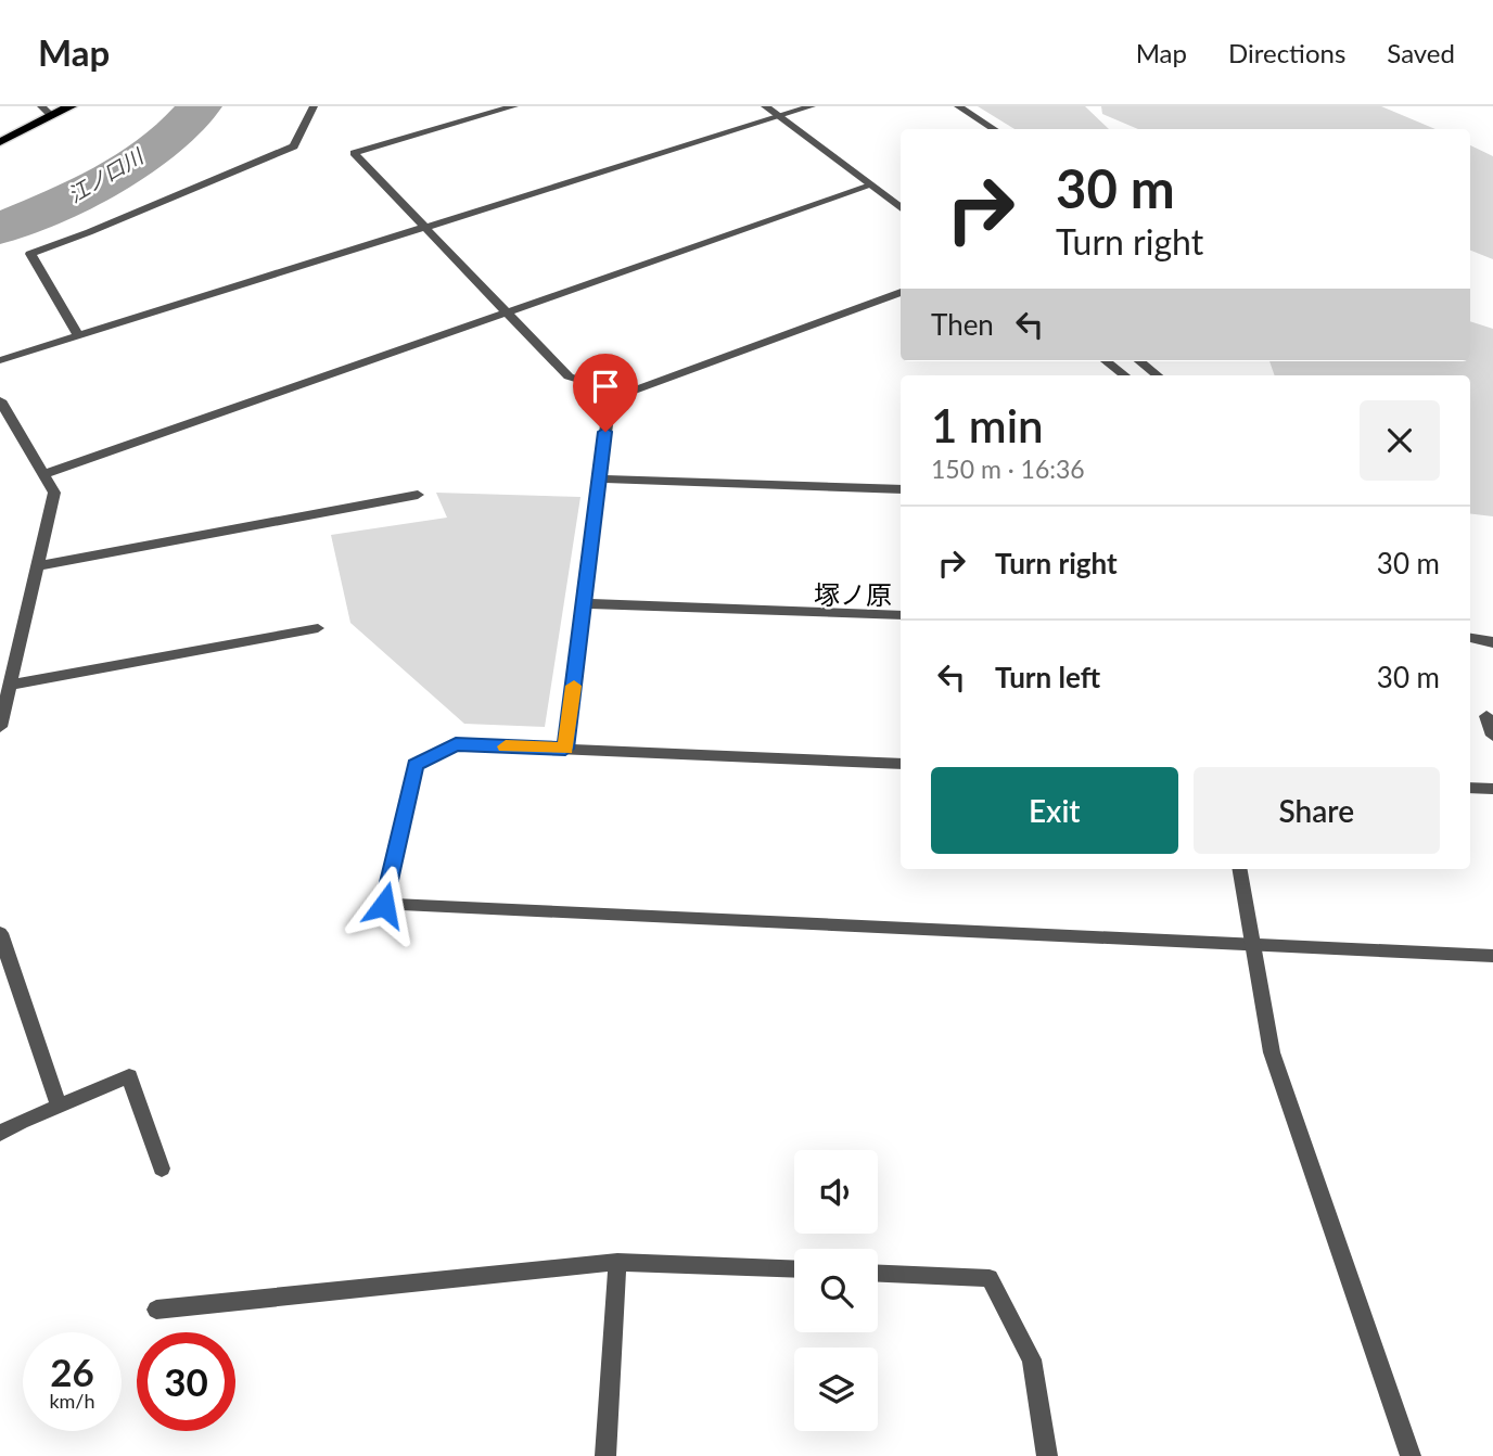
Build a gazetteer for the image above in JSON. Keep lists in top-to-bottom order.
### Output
{
  "districts": ["塚ノ原"],
  "water": ["江ノ口川"],
  "page": {
    "header": "Map",
    "nav": ["Map", "Directions", "Saved"],
    "turn": ["30 m", "Turn right"],
    "then": "Then",
    "heading": ["1 min", "150 m · 16:36"],
    "list": [
      {
        "name": "Turn right",
        "value": "30 m"
      },
      {
        "name": "Turn left",
        "value": "30 m"
      }
    ],
    "buttons": ["Exit", "Share"],
    "speed": "26 km/h",
    "limit": "30"
  }
}
